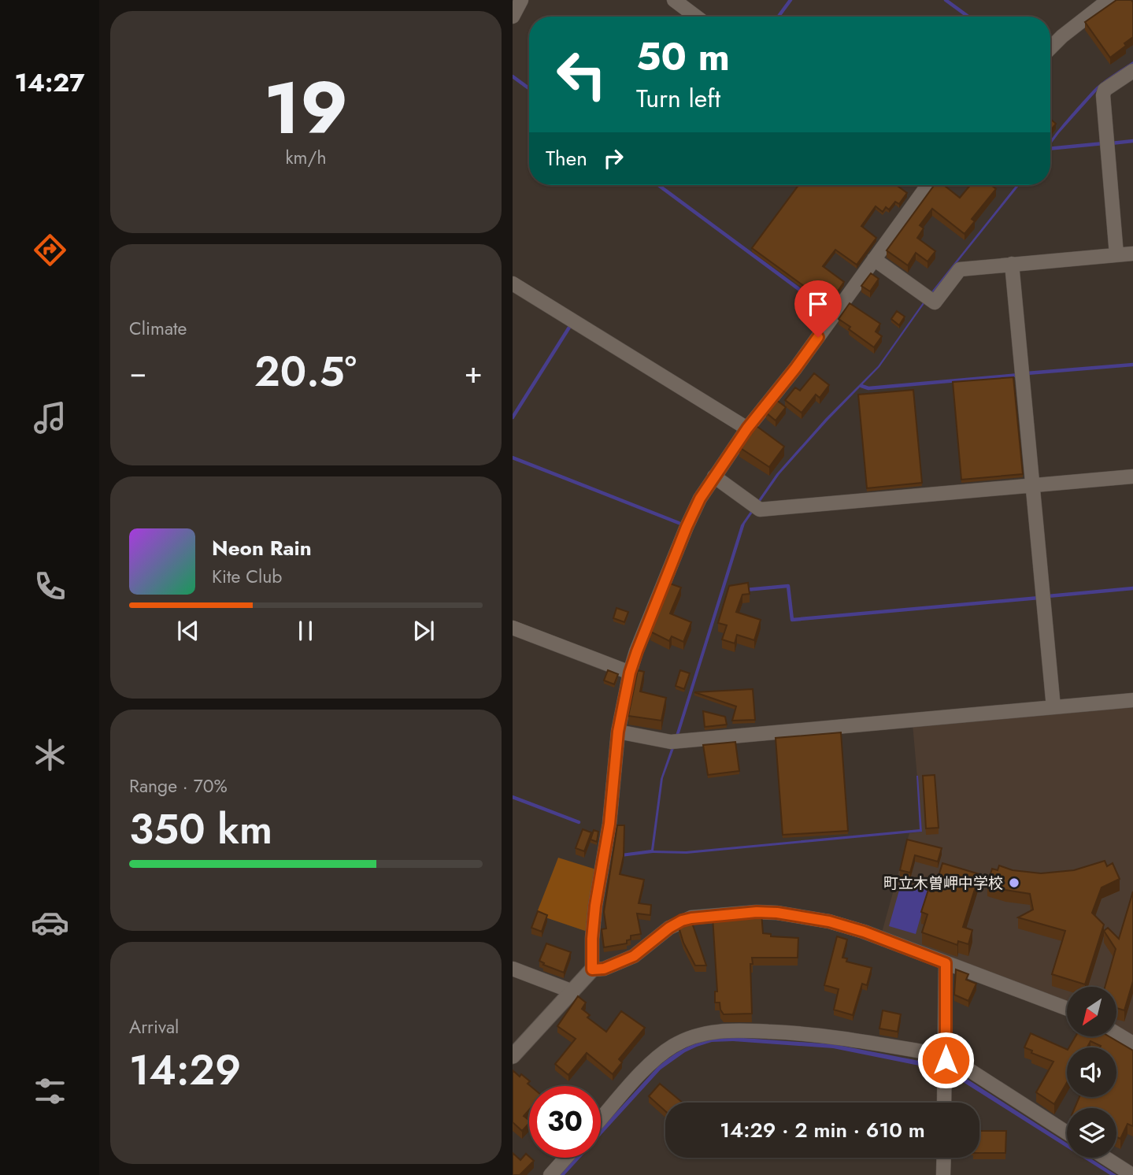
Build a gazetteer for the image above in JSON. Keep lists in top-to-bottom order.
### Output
{
  "places": ["町立木曽岬中学校"],
  "north": "bottom left",
  "page": {
    "tabs": "14:27",
    "tile": [
      ["19", "km/h"],
      "Climate",
      ["Range · 70%", "350 km"],
      ["Arrival", "14:29"]
    ],
    "turn": ["50 m", "Turn left"],
    "then": "Then",
    "heat": ["−", "20.5°", "+"],
    "song": ["Neon Rain", "Kite Club"],
    "limit": "30",
    "trip": "14:29 · 2 min · 610 m"
  }
}
